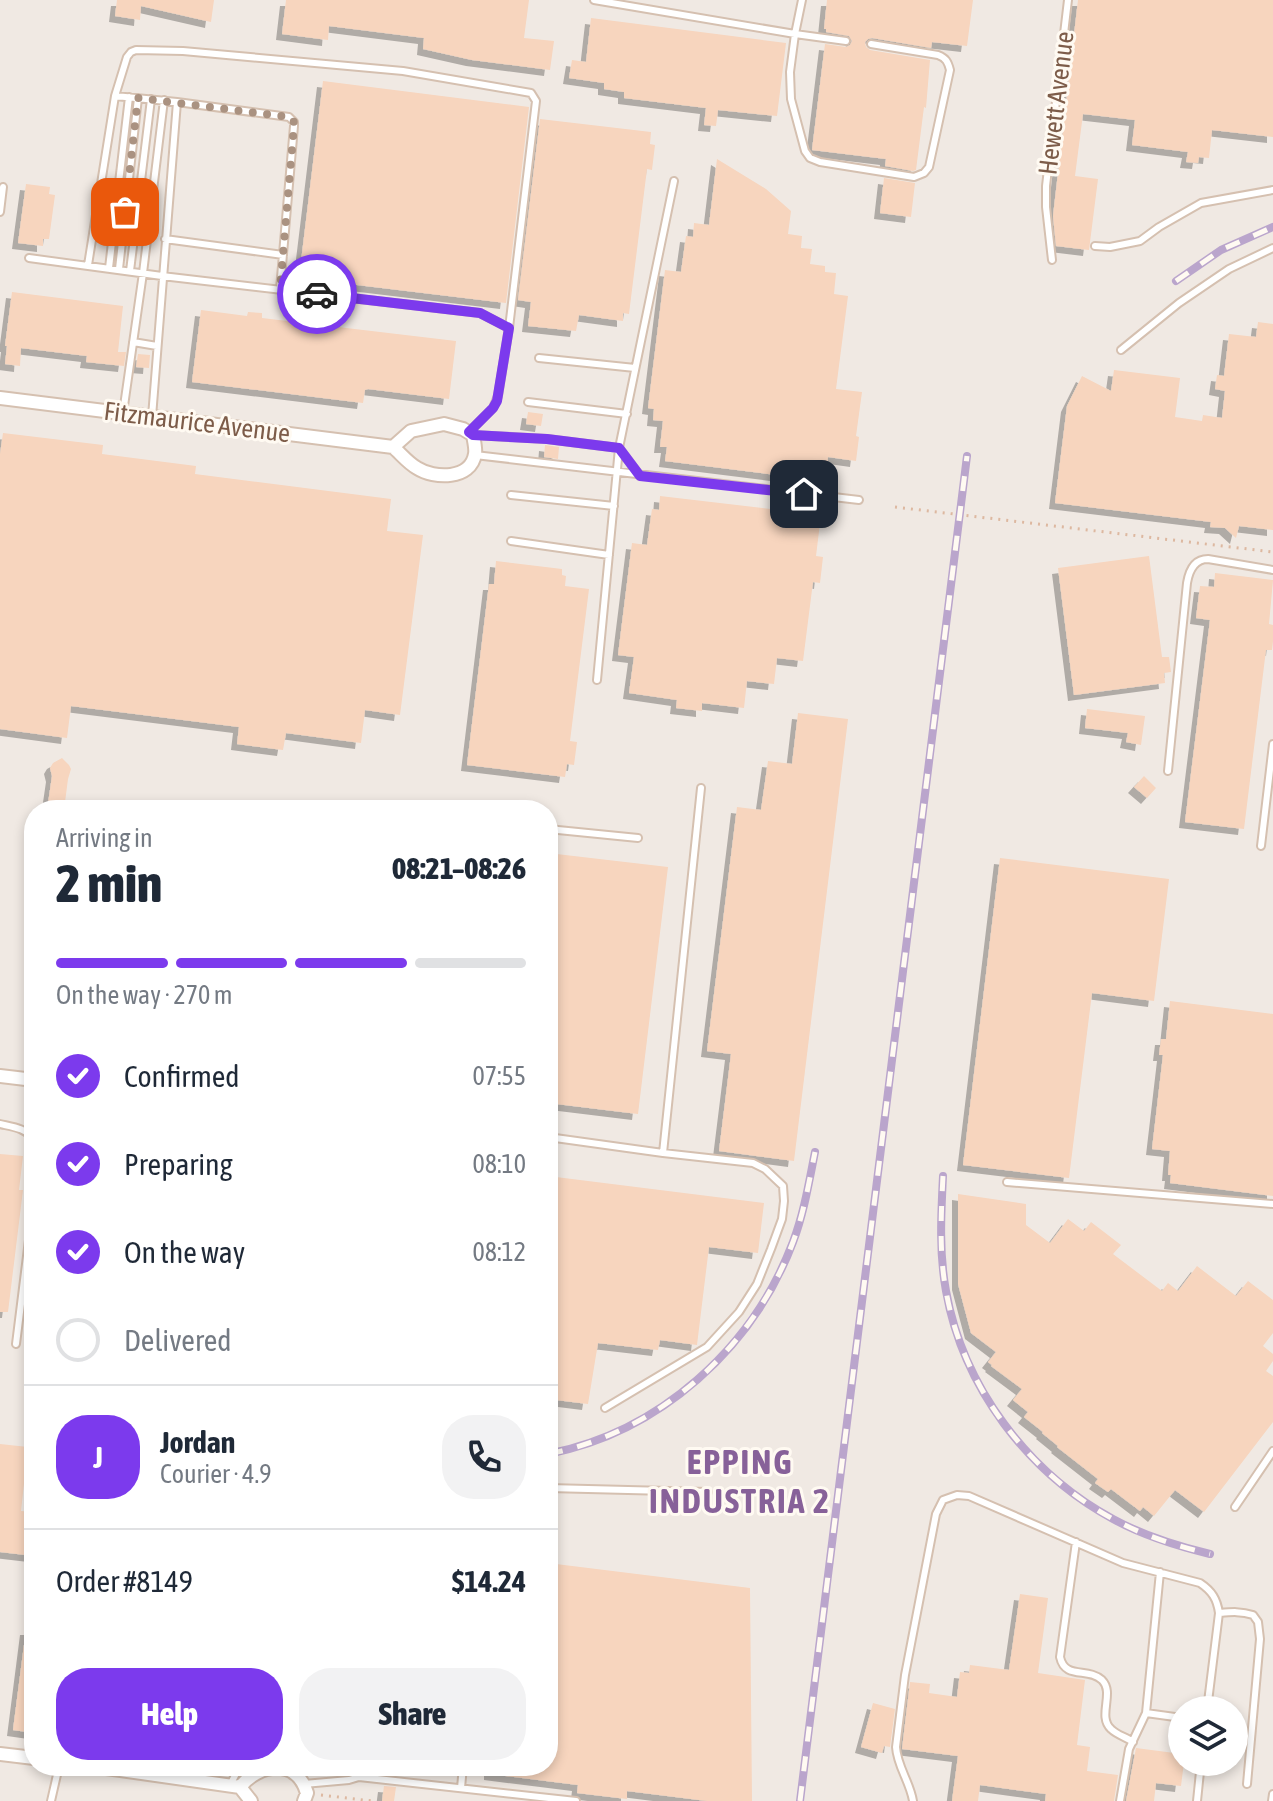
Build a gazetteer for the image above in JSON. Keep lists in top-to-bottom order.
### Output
{
  "streets": {
    "street": ["Fitzmaurice Avenue"],
    "lane": ["Hewett Avenue"]
  },
  "districts": ["EPPING INDUSTRIA 2"],
  "page": {
    "heading": ["2 min", "Arriving in", "08:21–08:26"],
    "panel": [
      "Jordan",
      "Courier · 4.9",
      "Order #8149",
      "$14.24"
    ],
    "bar": "On the way · 270 m",
    "list": [
      ["Confirmed", "07:55"],
      ["Preparing", "08:10"],
      ["On the way", "08:12"],
      "Delivered"
    ],
    "round": "J",
    "buttons": ["Help", "Share"]
  }
}
